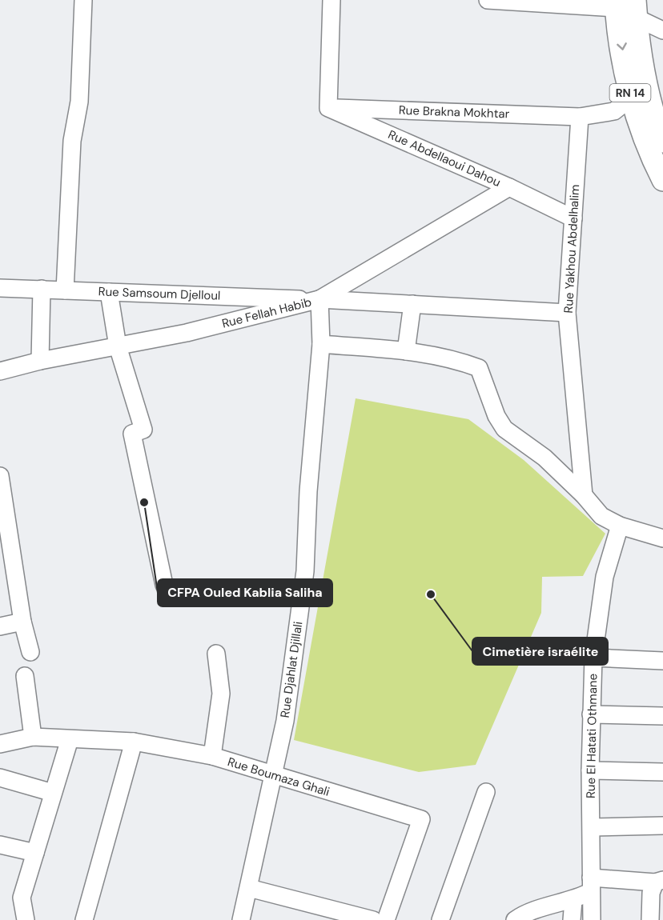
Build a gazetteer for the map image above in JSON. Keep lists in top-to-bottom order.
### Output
{
  "streets": {
    "main road": ["RN 14"],
    "street": [
      "Rue Brakna Mokhtar",
      "Rue Abdellaoui Dahou",
      "Rue Yakhou Abdelhalim",
      "Rue Samsoum Djelloul",
      "Rue Fellah Habib",
      "Rue Djahlat Djillali",
      "Rue El Hatati Othmane",
      "Rue Boumaza Ghali"
    ]
  },
  "crossings": [
    ["Rue Brakna Mokhtar", "Rue Abdellaoui Dahou"],
    ["Rue Brakna Mokhtar", "Rue Yakhou Abdelhalim"],
    ["Rue Abdellaoui Dahou", "Rue Samsoum Djelloul"],
    ["Rue Abdellaoui Dahou", "Rue Fellah Habib"],
    ["Rue Abdellaoui Dahou", "Rue Djahlat Djillali"],
    ["Rue Yakhou Abdelhalim", "Rue Fellah Habib"],
    ["Rue Samsoum Djelloul", "Rue Fellah Habib"],
    ["Rue Samsoum Djelloul", "Rue Djahlat Djillali"],
    ["Rue Fellah Habib", "Rue Djahlat Djillali"],
    ["Rue Djahlat Djillali", "Rue Boumaza Ghali"]
  ],
  "places": ["CFPA Ouled Kablia Saliha", "Cimetière israélite"]
}
